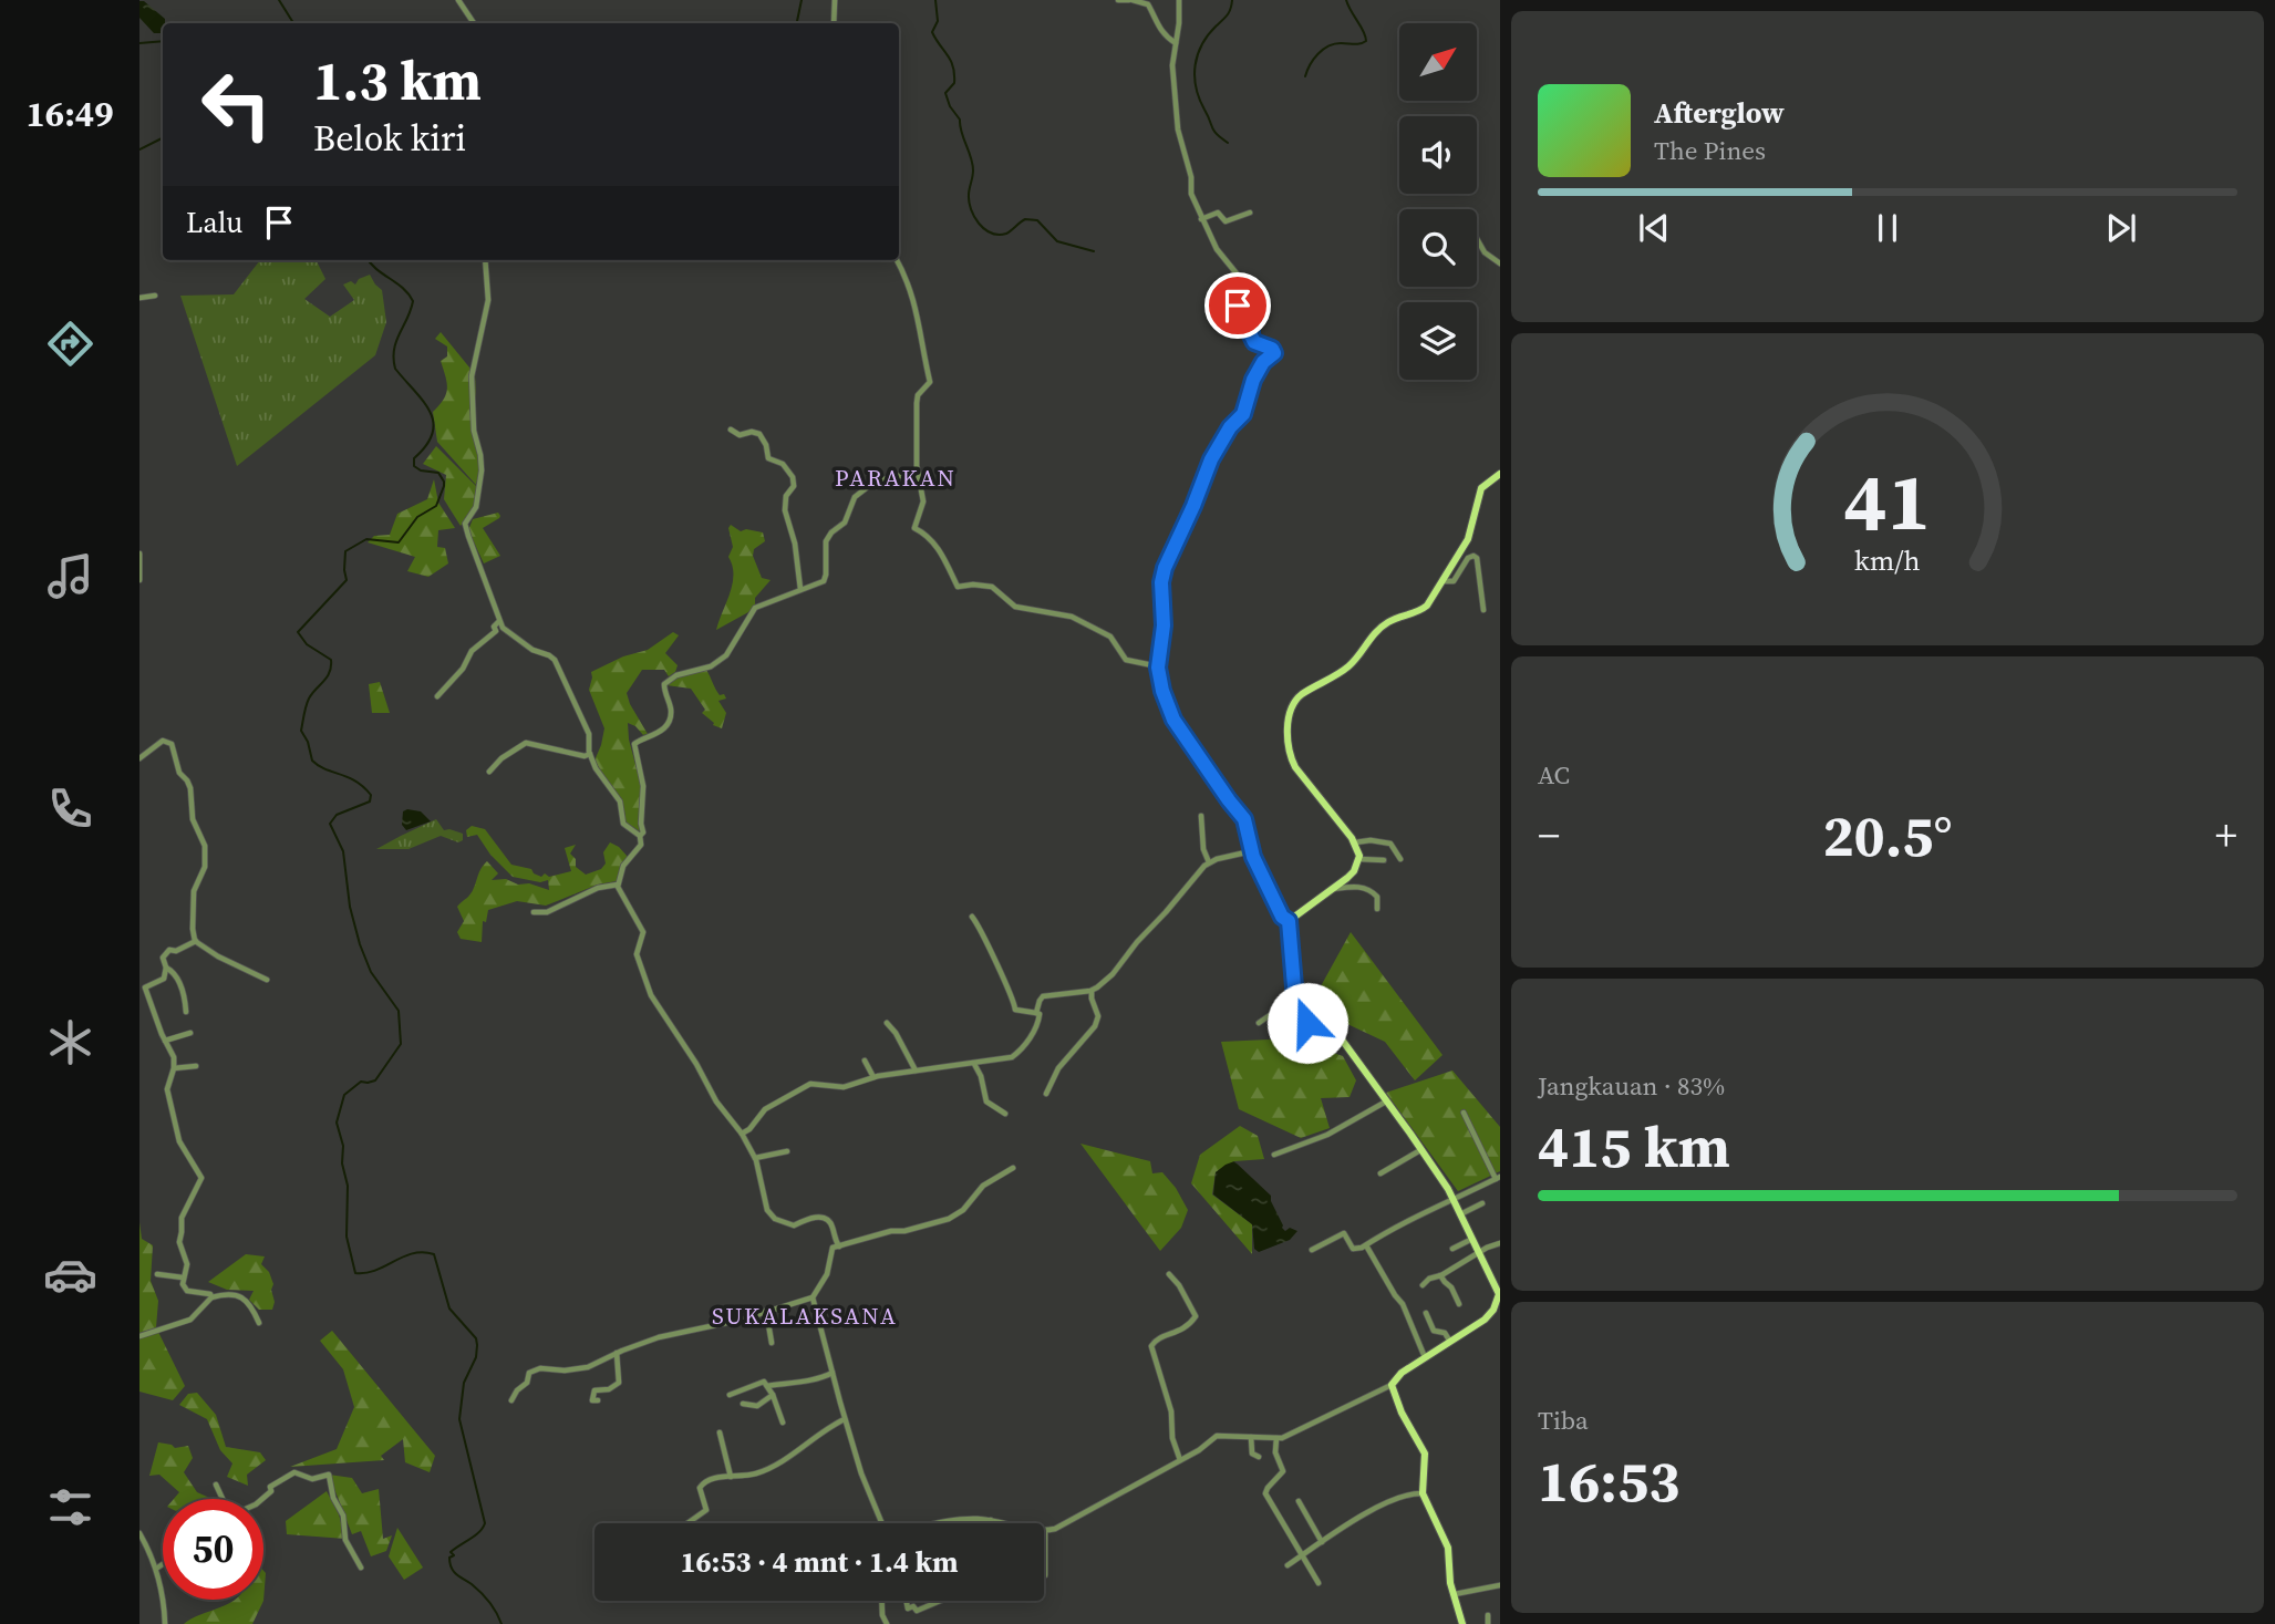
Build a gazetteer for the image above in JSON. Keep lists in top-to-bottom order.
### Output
{
  "districts": ["PARAKAN", "SUKALAKSANA"],
  "north": "top right",
  "page": {
    "tabs": "16:49",
    "turn": ["1.3 km", "Belok kiri"],
    "song": ["Afterglow", "The Pines"],
    "then": "Lalu",
    "tile": [
      "AC",
      ["Jangkauan · 83%", "415 km"],
      ["Tiba", "16:53"]
    ],
    "heat": ["−", "20.5°", "+"],
    "limit": "50",
    "trip": "16:53 · 4 mnt · 1.4 km",
    "gauge": ["41", "km/h"]
  }
}
